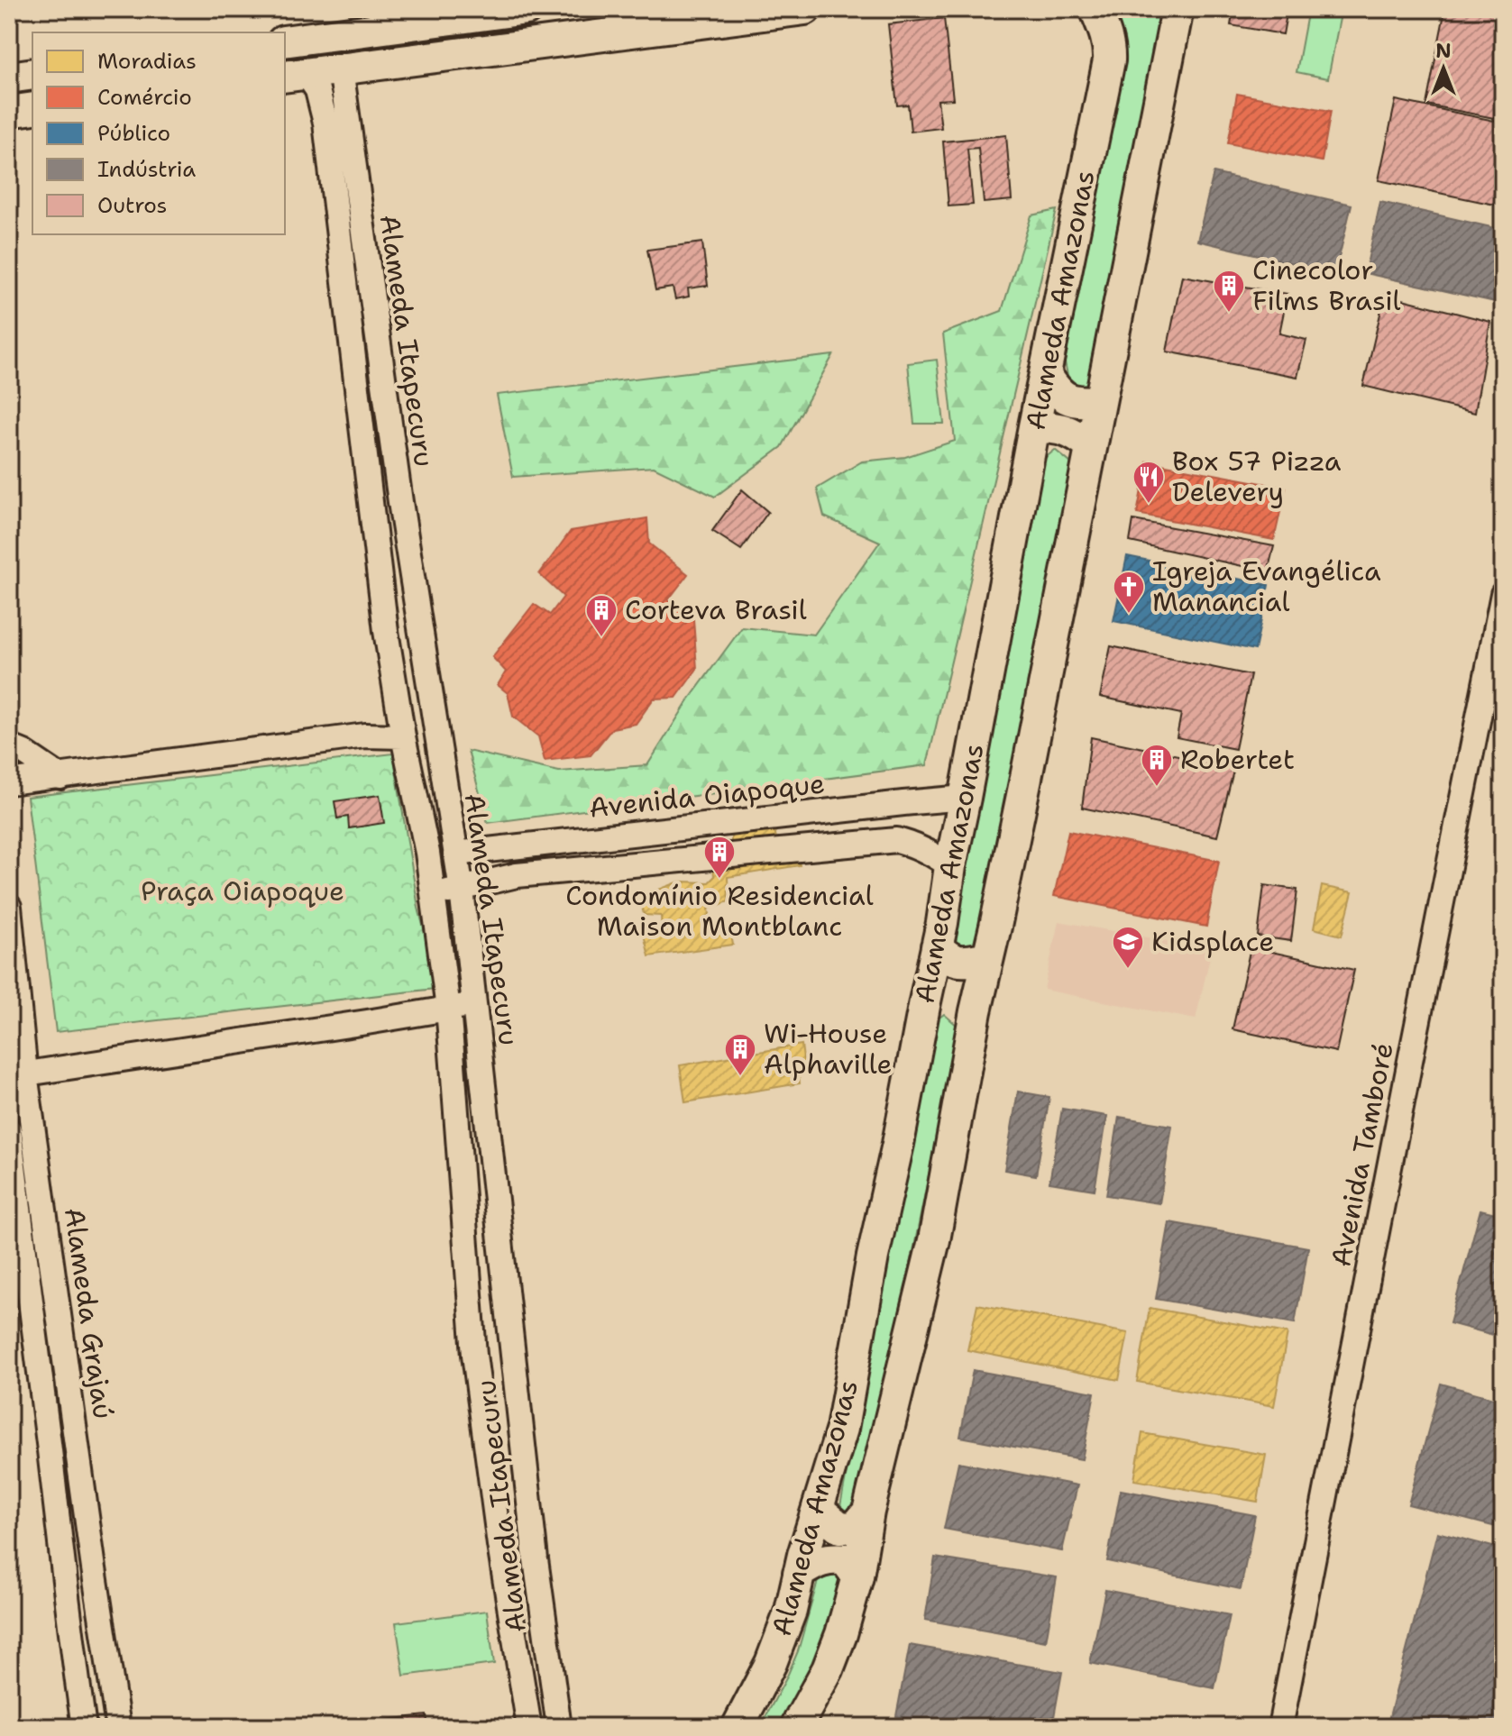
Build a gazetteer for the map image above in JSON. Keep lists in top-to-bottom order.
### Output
{
  "streets": {
    "main road": ["Alameda Amazonas"],
    "street": [
      "Alameda Itapecuru",
      "Avenida Oiapoque",
      "Avenida Tamboré",
      "Alameda Grajaú"
    ]
  },
  "crossings": [
    ["Alameda Amazonas", "Avenida Oiapoque"],
    ["Alameda Itapecuru", "Avenida Oiapoque"]
  ],
  "parks": ["Praça Oiapoque"],
  "places": {
    "building": [
      "Cinecolor Films Brasil",
      "Corteva Brasil",
      "Robertet",
      "Condomínio Residencial Maison Montblanc",
      "Wi-House Alphaville"
    ],
    "restaurant": ["Box 57 Pizza Delevery"],
    "church": ["Igreja Evangélica Manancial"],
    "school or university": ["Kidsplace"]
  },
  "legend": [
    "Moradias",
    "Comércio",
    "Público",
    "Indústria",
    "Outros"
  ],
  "north": "top"
}
